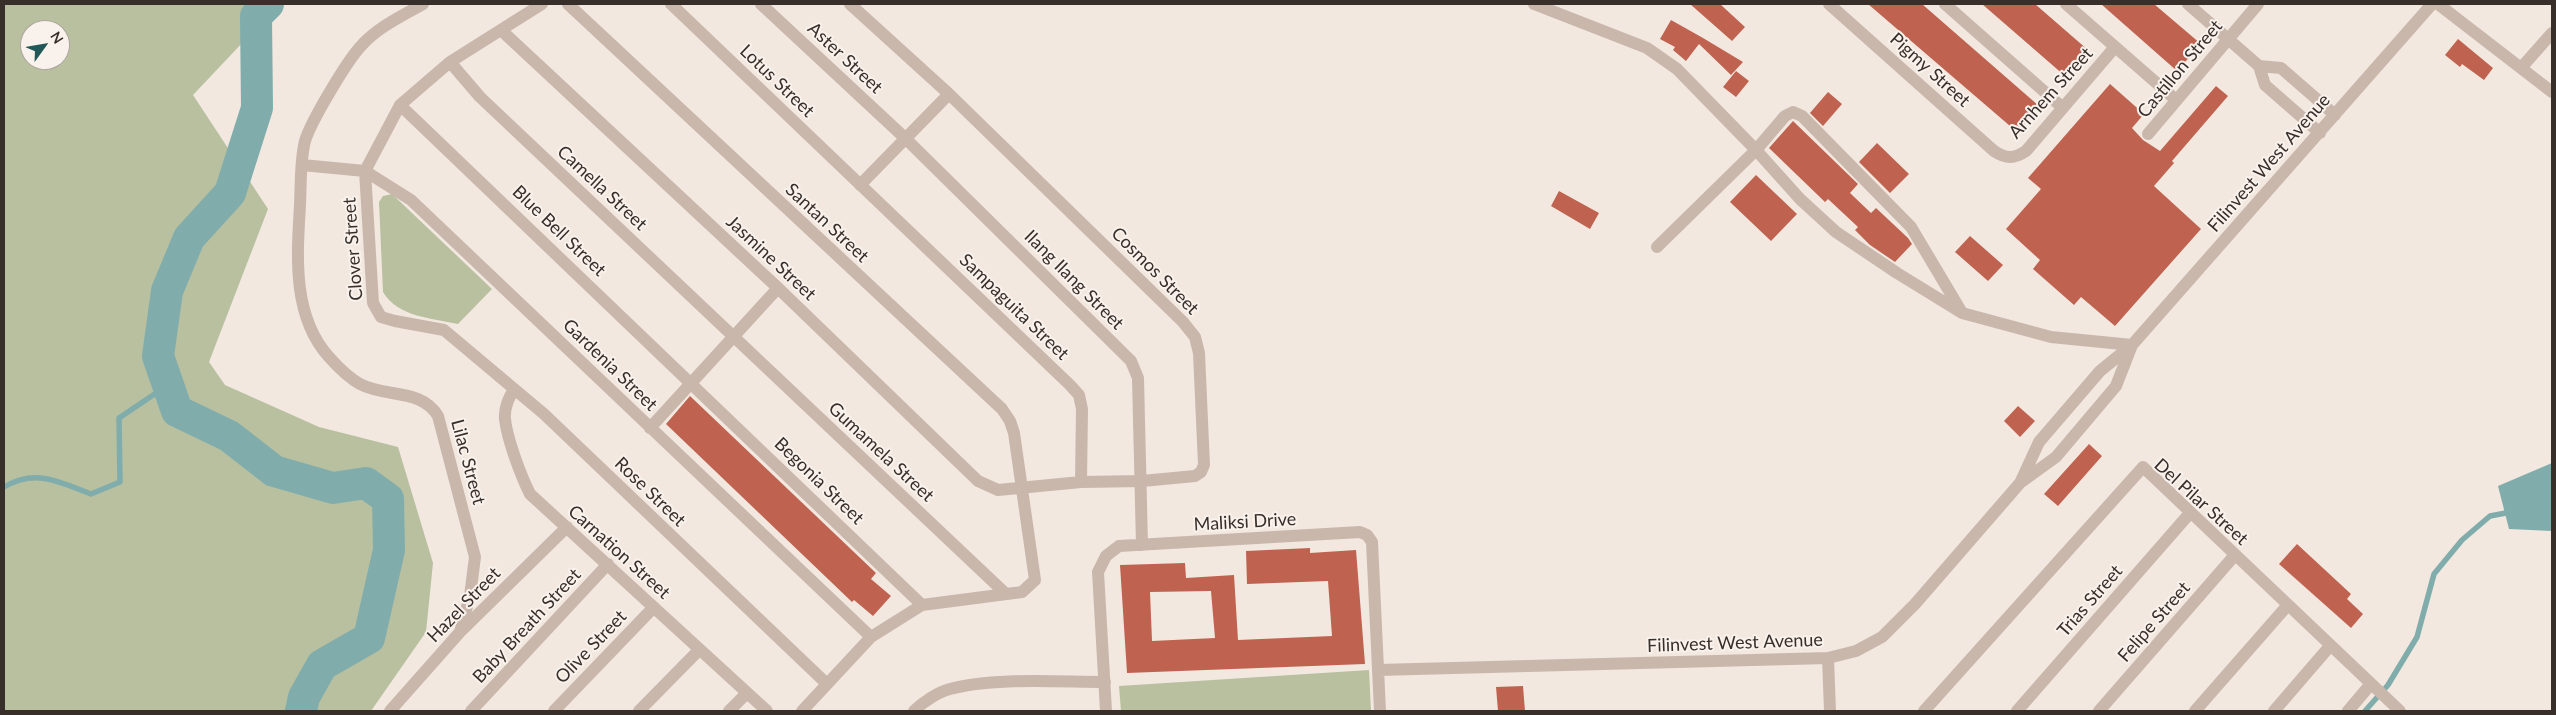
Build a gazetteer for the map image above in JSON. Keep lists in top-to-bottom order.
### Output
{
  "streets": {
    "street": [
      "Aster Street",
      "Castillon Street",
      "Pigmy Street",
      "Lotus Street",
      "Arnhem Street",
      "Filinvest West Avenue",
      "Camella Street",
      "Santan Street",
      "Blue Bell Street",
      "Clover Street",
      "Jasmine Street",
      "Cosmos Street",
      "Ilang Ilang Street",
      "Sampaguita Street",
      "Gardenia Street",
      "Gumamela Street",
      "Lilac Street",
      "Begonia Street",
      "Rose Street",
      "Del Pilar Street",
      "Maliksi Drive",
      "Carnation Street",
      "Trias Street",
      "Hazel Street",
      "Felipe Street",
      "Baby Breath Street",
      "Olive Street"
    ]
  },
  "crossings": [
    ["Aster Street", "Ilang Ilang Street"],
    ["Pigmy Street", "Arnhem Street"],
    ["Lotus Street", "Sampaguita Street"],
    ["Filinvest West Avenue", "Maliksi Drive"],
    ["Camella Street", "Gumamela Street"],
    ["Santan Street", "Jasmine Street"],
    ["Santan Street", "Gumamela Street"],
    ["Blue Bell Street", "Begonia Street"],
    ["Clover Street", "Gardenia Street"],
    ["Clover Street", "Rose Street"],
    ["Jasmine Street", "Cosmos Street"],
    ["Jasmine Street", "Sampaguita Street"],
    ["Cosmos Street", "Ilang Ilang Street"],
    ["Cosmos Street", "Sampaguita Street"],
    ["Ilang Ilang Street", "Maliksi Drive"],
    ["Gardenia Street", "Lilac Street"],
    ["Lilac Street", "Hazel Street"],
    ["Rose Street", "Carnation Street"],
    ["Del Pilar Street", "Trias Street"],
    ["Del Pilar Street", "Felipe Street"],
    ["Carnation Street", "Hazel Street"],
    ["Carnation Street", "Baby Breath Street"],
    ["Carnation Street", "Olive Street"]
  ],
  "north": "top right"
}
